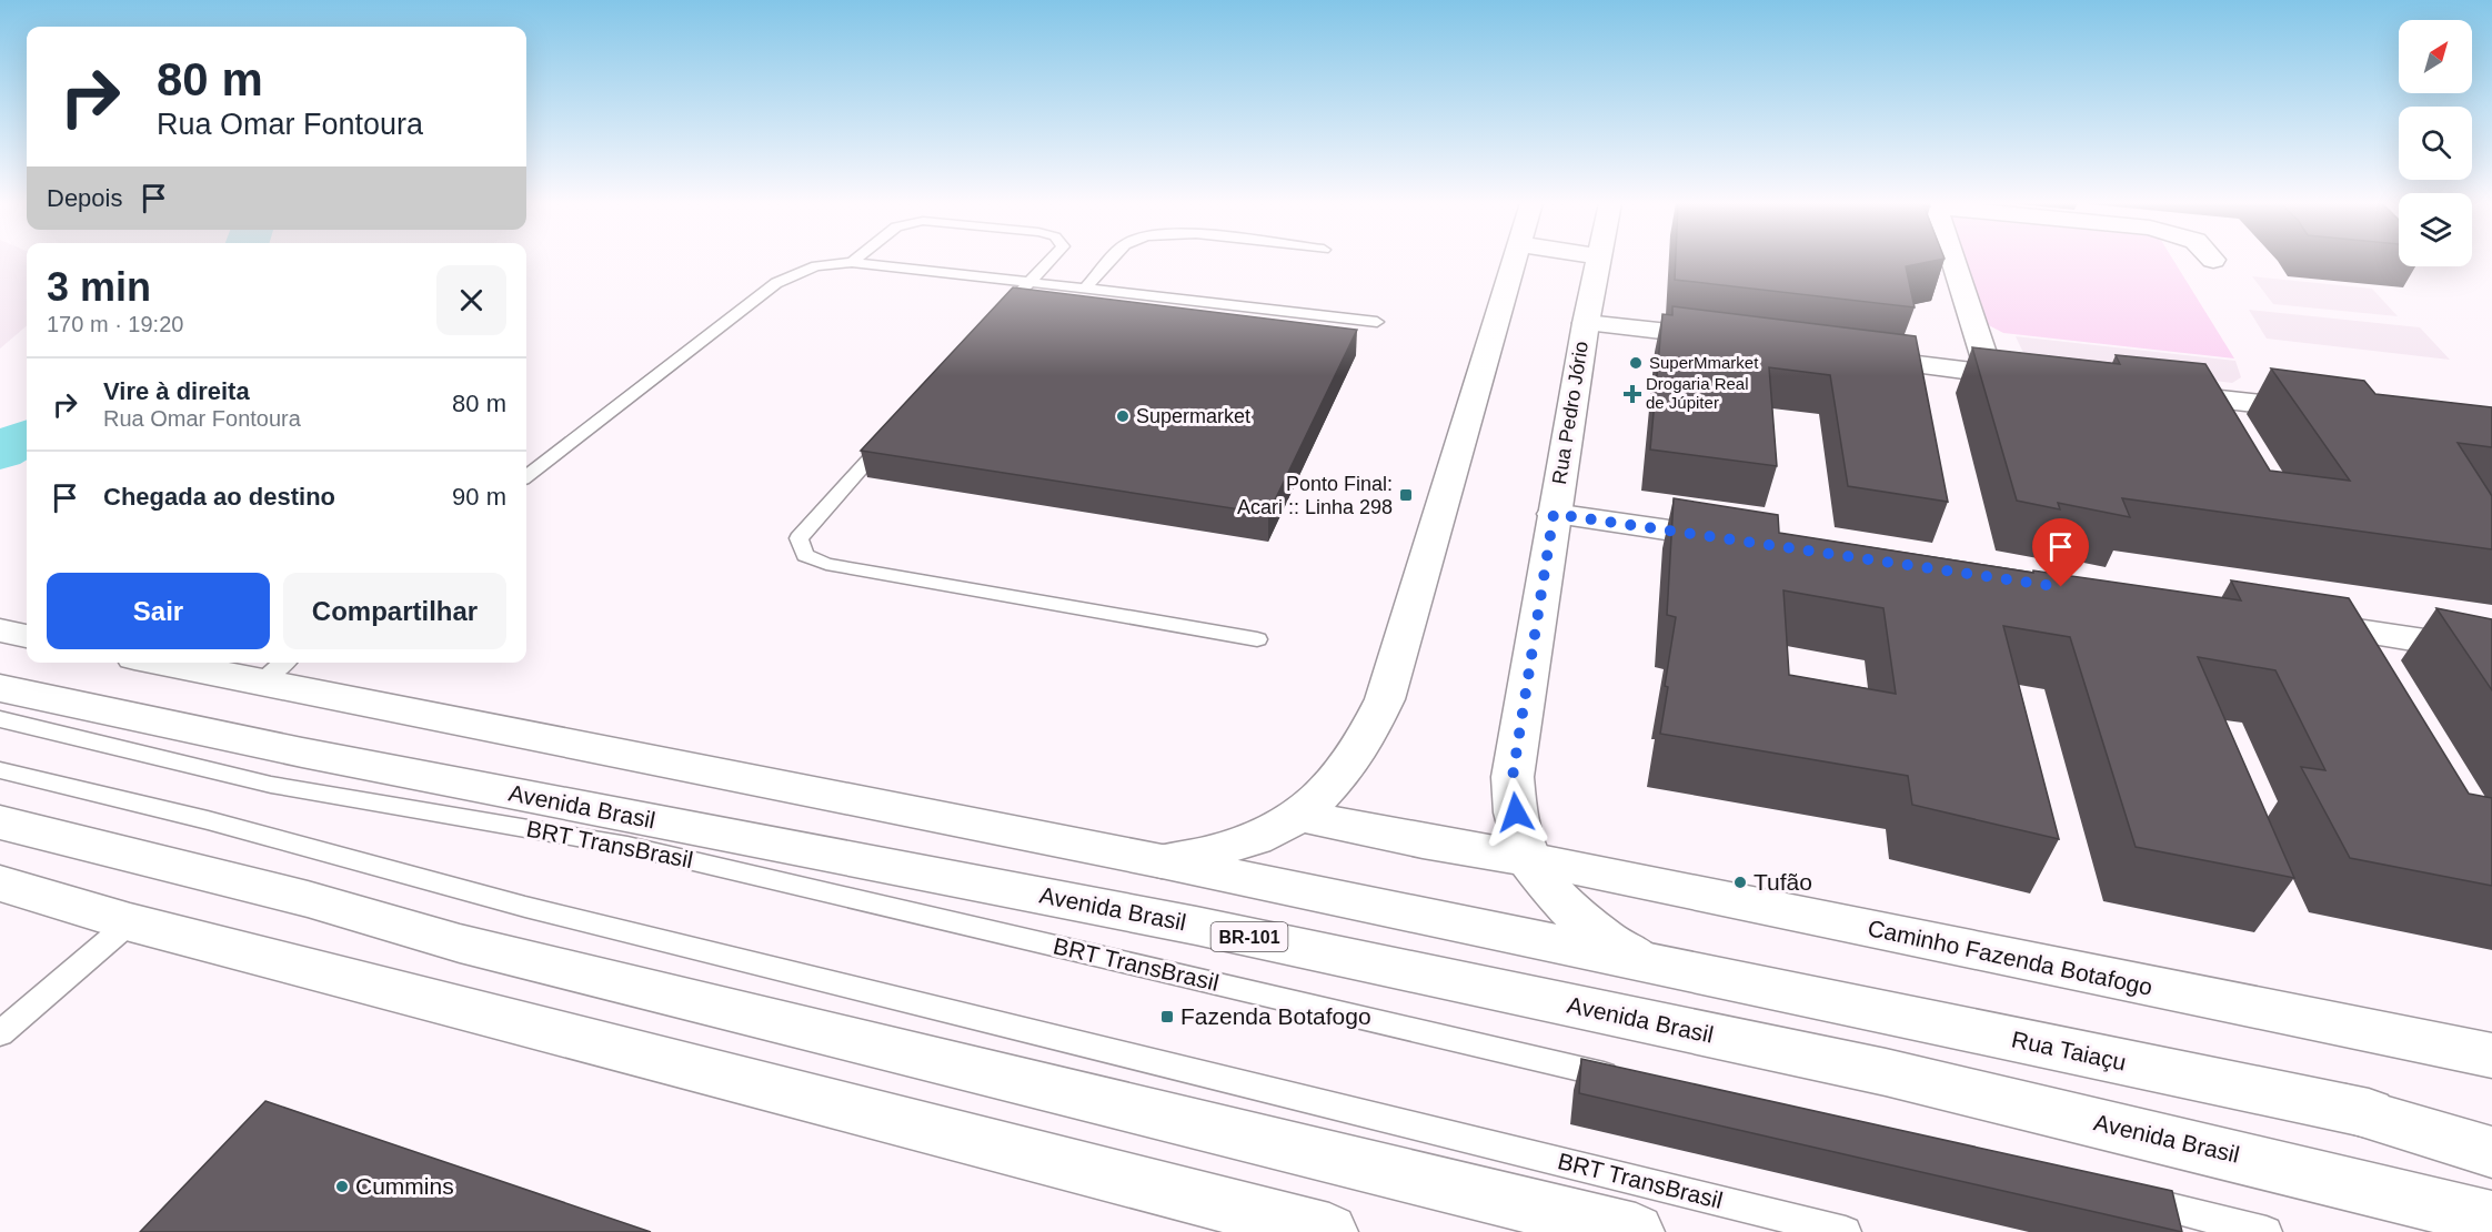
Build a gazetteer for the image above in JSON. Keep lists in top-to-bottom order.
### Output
{
  "streets": {
    "main road": [
      "Rua Pedro Jório",
      "Avenida Brasil",
      "BR-101",
      "Caminho Fazenda Botafogo",
      "Rua Taiaçu"
    ],
    "lane": ["BRT TransBrasil"]
  },
  "crossings": [
    ["Rua Pedro Jório", "Caminho Fazenda Botafogo"],
    ["Rua Pedro Jório", "Rua Taiaçu"]
  ],
  "places": {
    "other": [
      "SuperMmarket",
      "Supermarket",
      "Tufão",
      "Cummins"
    ],
    "health": ["Drogaria Real de Júpiter"],
    "transit": ["Ponto Final: Acari :: Linha 298", "Fazenda Botafogo"]
  },
  "north": "top right",
  "page": {
    "turn": ["80 m", "Rua Omar Fontoura"],
    "then": "Depois",
    "heading": ["3 min", "170 m · 19:20"],
    "list": [
      {
        "name": "Vire à direita",
        "note": "Rua Omar Fontoura",
        "value": "80 m"
      },
      {
        "name": "Chegada ao destino",
        "value": "90 m"
      }
    ],
    "buttons": ["Sair", "Compartilhar"]
  }
}
